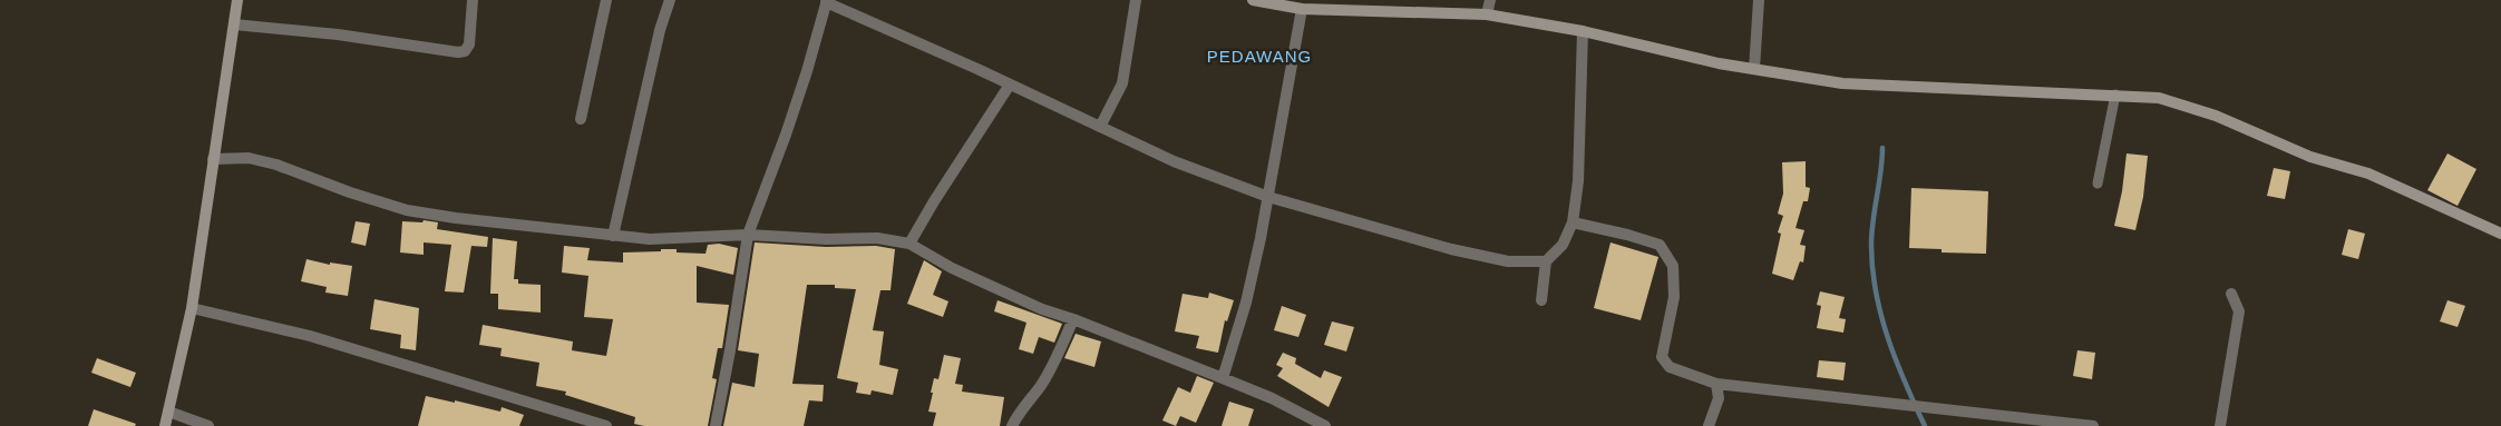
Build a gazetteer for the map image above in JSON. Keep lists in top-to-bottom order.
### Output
{
  "districts": ["PEDAWANG"]
}
